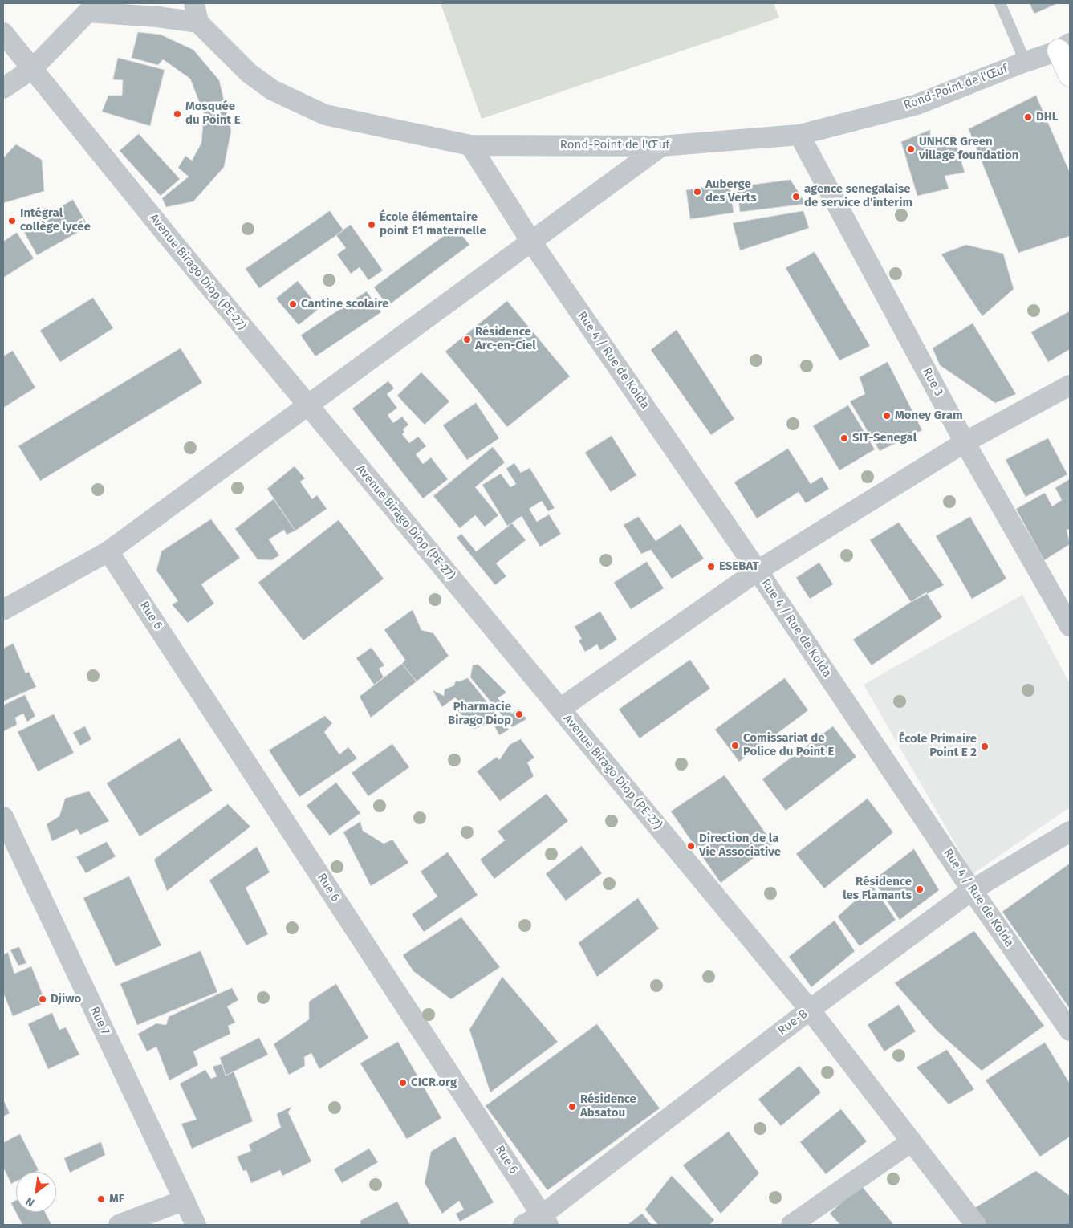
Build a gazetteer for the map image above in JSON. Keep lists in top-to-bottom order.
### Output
{
  "streets": {
    "street": [
      "Rond-Point de l'Œuf",
      "Avenue Birago Diop (PE-27)",
      "Rue 4 / Rue de Kolda",
      "Rue 3",
      "Rue 6",
      "Rue 7",
      "Rue-B"
    ]
  },
  "crossings": [
    ["Rond-Point de l'Œuf", "Rue 4 / Rue de Kolda"],
    ["Rond-Point de l'Œuf", "Rue 3"],
    ["Avenue Birago Diop (PE-27)", "Rue-B"],
    ["Rue 4 / Rue de Kolda", "Rue-B"],
    ["Rue 6", "Rue-B"]
  ],
  "places": [
    "Mosquée du Point E",
    "DHL",
    "UNHCR Green village foundation",
    "Auberge des Verts",
    "agence senegalaise de service d'interim",
    "Intégral collège lycée",
    "École élémentaire point E1 maternelle",
    "Cantine scolaire",
    "Résidence Arc-en-Ciel",
    "Money Gram",
    "SIT-Senegal",
    "ESEBAT",
    "Pharmacie Birago Diop",
    "Comissariat de Police du Point E",
    "École Primaire Point E 2",
    "Direction de la Vie Associative",
    "Résidence les Flamants",
    "Djiwo",
    "CICR.org",
    "Résidence Absatou",
    "MF"
  ],
  "north": "bottom left"
}
